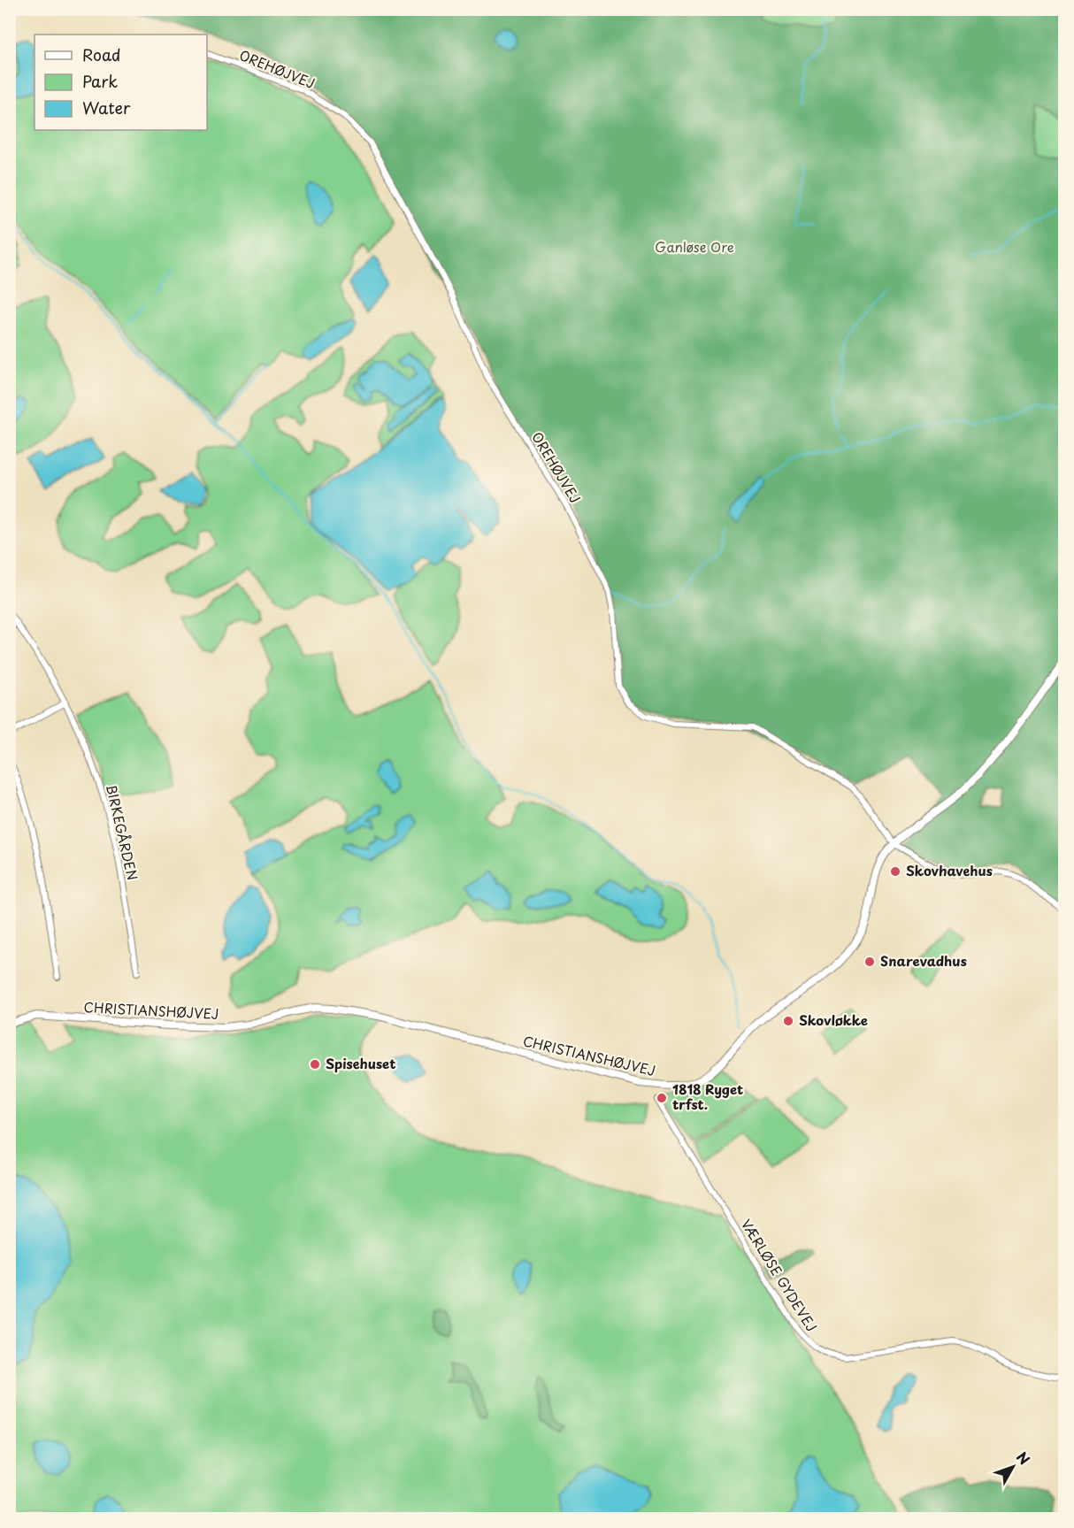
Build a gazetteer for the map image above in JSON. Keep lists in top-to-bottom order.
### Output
{
  "streets": {
    "street": [
      "OREHØJVEJ",
      "BIRKEGÅRDEN",
      "CHRISTIANSHØJVEJ",
      "VÆRLØSE GYDEVEJ"
    ]
  },
  "crossings": [
    ["OREHØJVEJ", "CHRISTIANSHØJVEJ"]
  ],
  "parks": ["Ganløse Ore"],
  "places": [
    "Skovhavehus",
    "Snarevadhus",
    "Skovløkke",
    "Spisehuset",
    "1818 Ryget trfst."
  ],
  "legend": ["Road", "Park", "Water"],
  "north": "top right"
}
